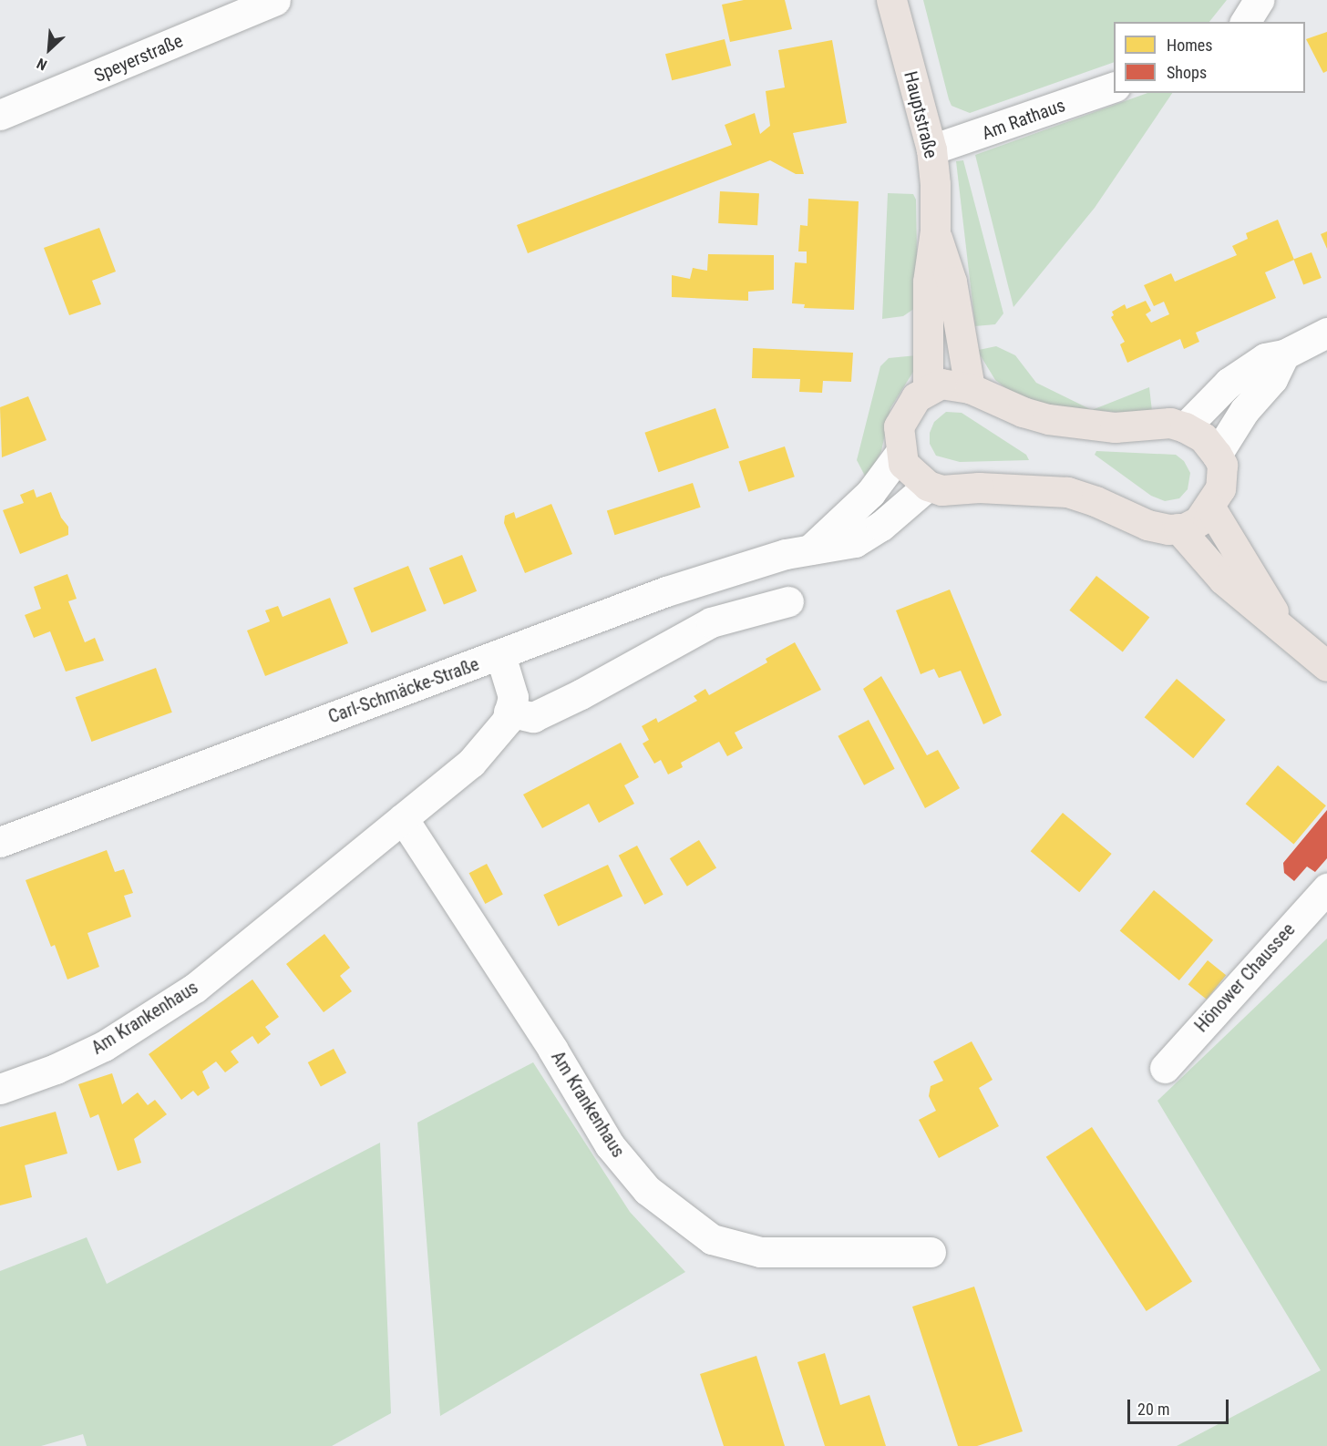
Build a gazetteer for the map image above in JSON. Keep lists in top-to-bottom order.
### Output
{
  "streets": {
    "main road": ["Hauptstraße"],
    "street": [
      "Speyerstraße",
      "Am Rathaus",
      "Carl-Schmäcke-Straße",
      "Hönower Chaussee",
      "Am Krankenhaus"
    ]
  },
  "crossings": [
    ["Hauptstraße", "Am Rathaus"],
    ["Carl-Schmäcke-Straße", "Am Krankenhaus"]
  ],
  "legend": ["Homes", "Shops"],
  "scale_bar": "20 m",
  "north": "bottom left"
}
